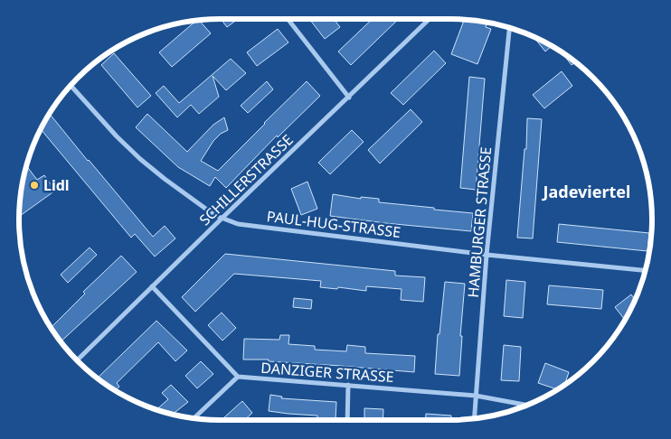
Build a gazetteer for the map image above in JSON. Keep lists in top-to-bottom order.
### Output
{
  "streets": {
    "street": [
      "SCHILLERSTRASSE",
      "HAMBURGER STRASSE",
      "PAUL-HUG-STRASSE",
      "DANZIGER STRASSE"
    ]
  },
  "crossings": [
    ["SCHILLERSTRASSE", "PAUL-HUG-STRASSE"],
    ["HAMBURGER STRASSE", "PAUL-HUG-STRASSE"],
    ["HAMBURGER STRASSE", "DANZIGER STRASSE"]
  ],
  "districts": ["Jadeviertel"],
  "places": ["Lidl"]
}
